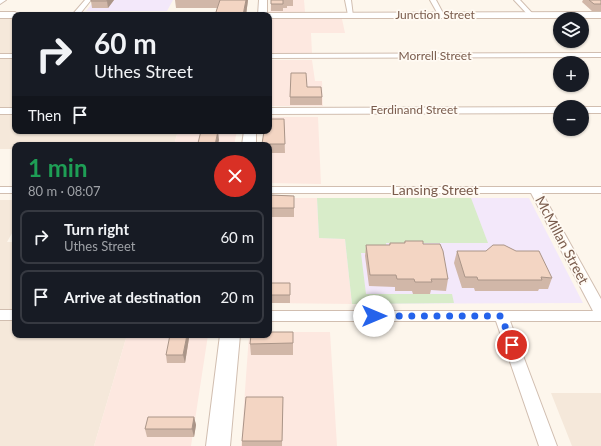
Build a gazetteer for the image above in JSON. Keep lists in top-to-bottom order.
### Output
{
  "streets": {
    "street": [
      "Junction Street",
      "Morrell Street",
      "Ferdinand Street",
      "Lansing Street",
      "McMillan Street"
    ]
  },
  "crossings": [
    ["Lansing Street", "McMillan Street"]
  ],
  "page": {
    "map_buttons": ["+", "−"],
    "turn": ["60 m", "Uthes Street"],
    "then": "Then",
    "heading": ["1 min", "80 m · 08:07"],
    "list": [
      {
        "name": "Turn right",
        "note": "Uthes Street",
        "value": "60 m"
      },
      {
        "name": "Arrive at destination",
        "value": "20 m"
      }
    ]
  }
}
